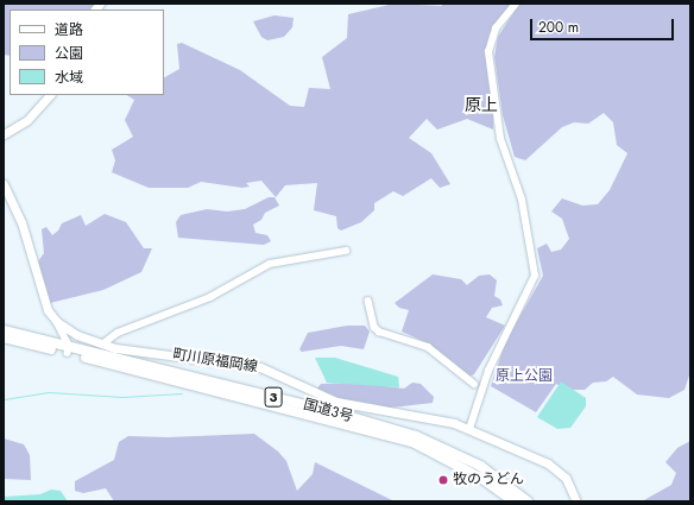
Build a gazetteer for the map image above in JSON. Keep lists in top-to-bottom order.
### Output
{
  "streets": {
    "highway": ["3", "国道3号"],
    "main road": ["町川原福岡線"]
  },
  "districts": ["原上"],
  "parks": ["原上公園"],
  "places": ["牧のうどん"],
  "legend": ["道路", "公園", "水域"],
  "scale_bar": "200 m"
}
